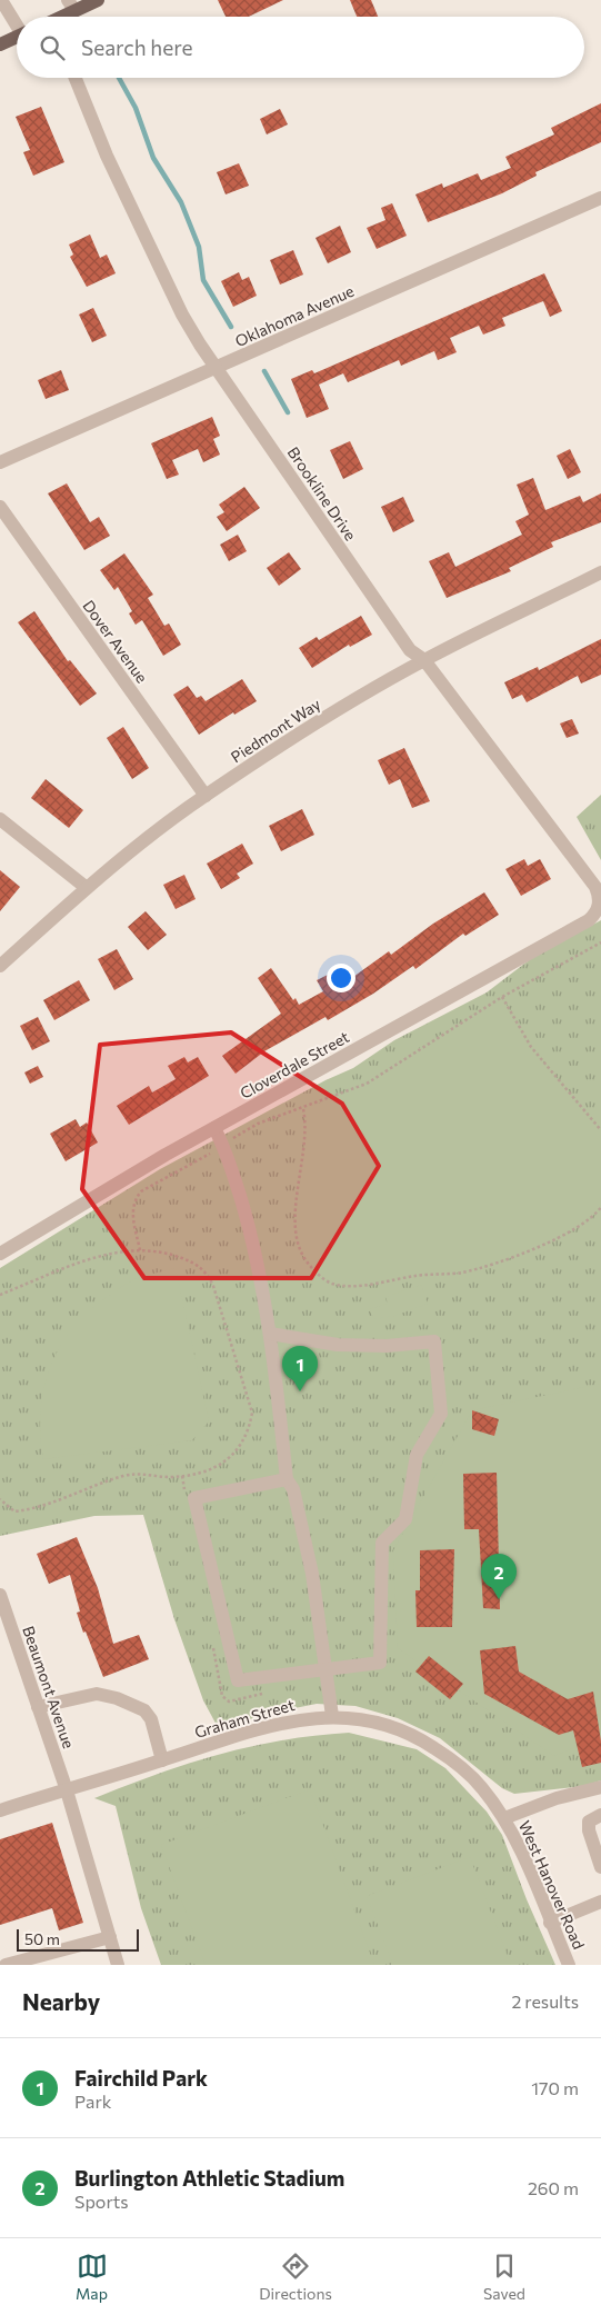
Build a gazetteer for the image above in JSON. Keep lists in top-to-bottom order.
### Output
{
  "streets": {
    "street": [
      "Oklahoma Avenue",
      "Brookline Drive",
      "Dover Avenue",
      "Piedmont Way",
      "Cloverdale Street",
      "Beaumont Avenue",
      "Graham Street",
      "West Hanover Road"
    ]
  },
  "crossings": [
    ["Oklahoma Avenue", "Brookline Drive"],
    ["Brookline Drive", "Piedmont Way"],
    ["Brookline Drive", "Cloverdale Street"],
    ["Dover Avenue", "Piedmont Way"],
    ["Beaumont Avenue", "Graham Street"],
    ["Graham Street", "West Hanover Road"]
  ],
  "scale_bar": "50 m",
  "page": {
    "search": "Search here",
    "pins": ["1", "2"],
    "scale": "50 m",
    "heading": ["Nearby", "2 results"],
    "list": [
      {
        "mark": "1",
        "name": "Fairchild Park",
        "note": "Park",
        "value": "170 m"
      },
      {
        "mark": "2",
        "name": "Burlington Athletic Stadium",
        "note": "Sports",
        "value": "260 m"
      }
    ],
    "nav": ["Map", "Directions", "Saved"]
  }
}
